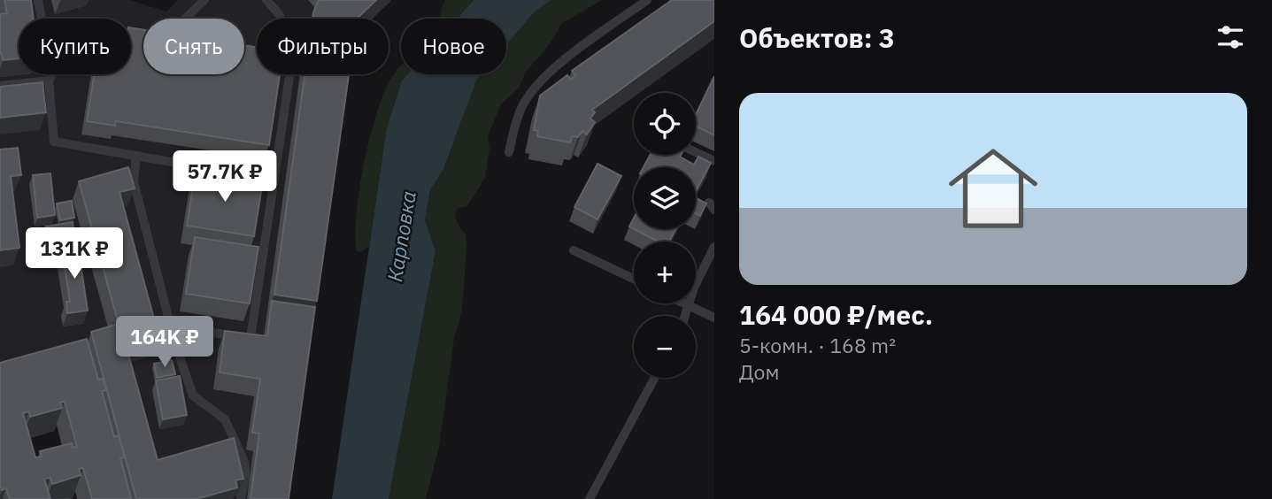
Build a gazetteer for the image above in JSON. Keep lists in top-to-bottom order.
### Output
{
  "water": ["Карповка"],
  "page": {
    "heading": "Объектов: 3",
    "chip": [
      "Купить",
      "Снять",
      "Фильтры",
      "Новое"
    ],
    "list": [
      {
        "name": "164 000 ₽/мес.",
        "note": "5-комн. · 168 m² · Дом"
      }
    ],
    "map_buttons": ["+", "−"],
    "price": ["57.7K ₽", "131K ₽", "164K ₽"]
  }
}
